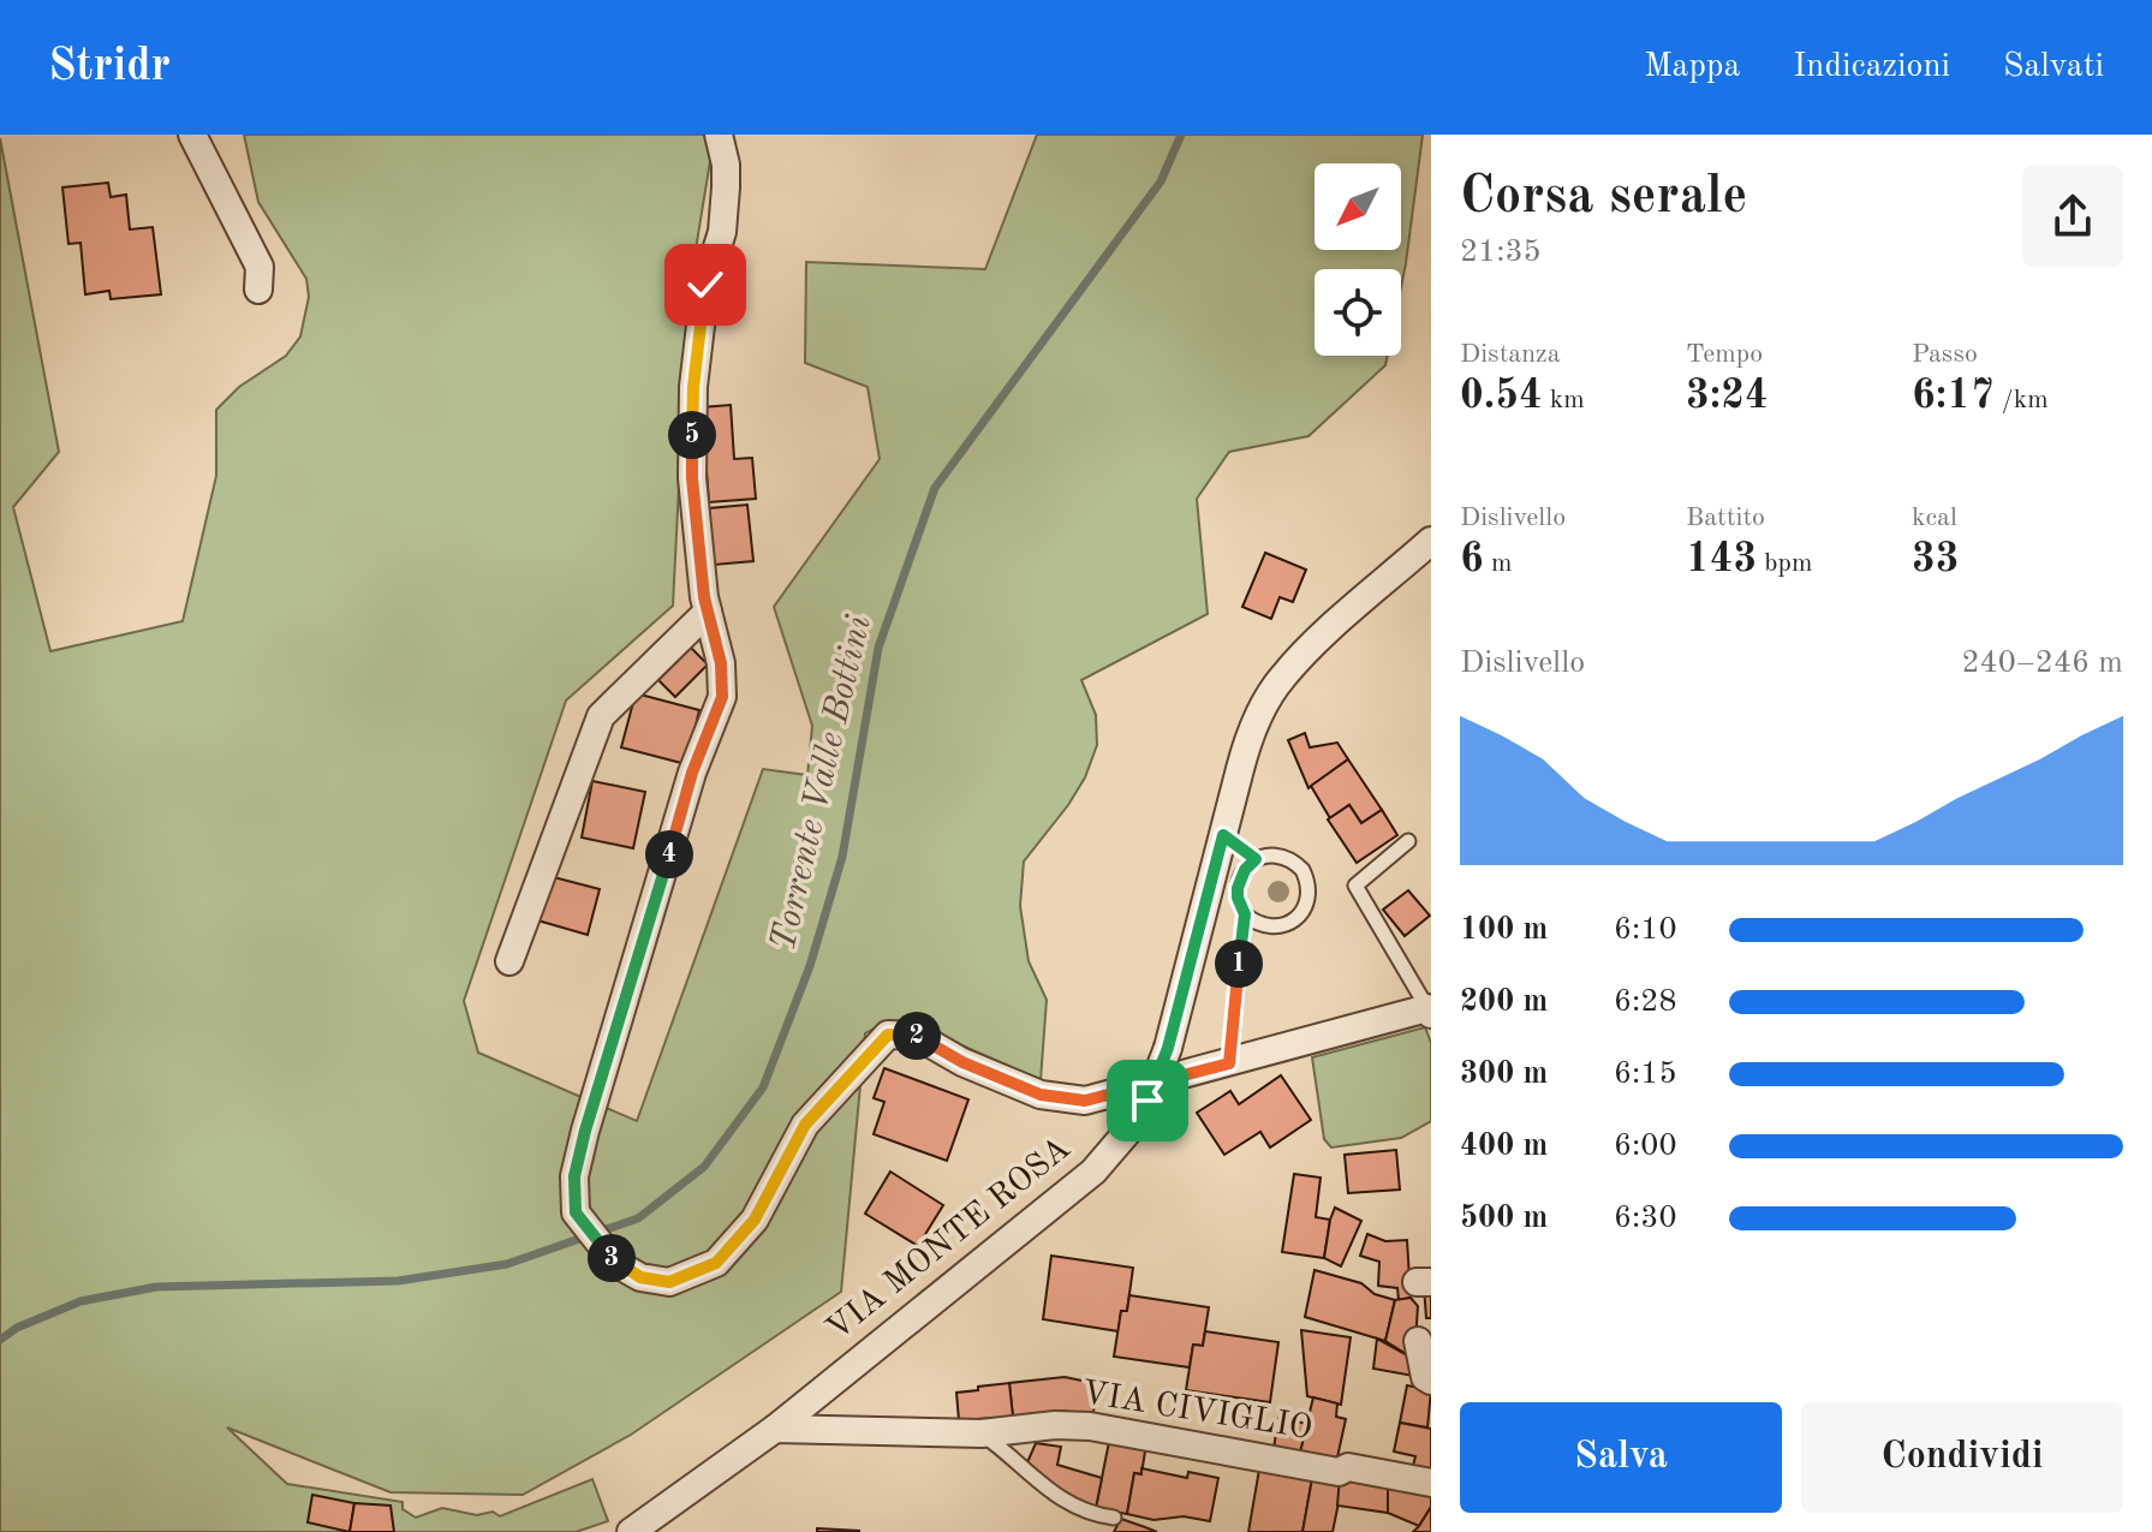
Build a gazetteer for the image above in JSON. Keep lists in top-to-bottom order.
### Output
{
  "streets": {
    "street": ["VIA MONTE ROSA", "VIA CIVIGLIO"]
  },
  "crossings": [
    ["VIA MONTE ROSA", "VIA CIVIGLIO"]
  ],
  "water": ["Torrente Valle Bottini"],
  "north": "bottom left",
  "page": {
    "header": "Stridr",
    "nav": ["Mappa", "Indicazioni", "Salvati"],
    "heading": ["Corsa serale", "21:35"],
    "stats": [
      ["Distanza", "0.54 km"],
      ["Tempo", "3:24"],
      ["Passo", "6:17 /km"],
      ["Dislivello", "6 m"],
      ["Battito", "143 bpm"],
      ["kcal", "33"]
    ],
    "pins": [
      "5",
      "4",
      "1",
      "2",
      "3"
    ],
    "chart": ["Dislivello", "240–246 m"],
    "list": [
      {
        "name": "100 m",
        "note": "6:10"
      },
      {
        "name": "200 m",
        "note": "6:28"
      },
      {
        "name": "300 m",
        "note": "6:15"
      },
      {
        "name": "400 m",
        "note": "6:00"
      },
      {
        "name": "500 m",
        "note": "6:30"
      }
    ],
    "buttons": ["Salva", "Condividi"]
  }
}
